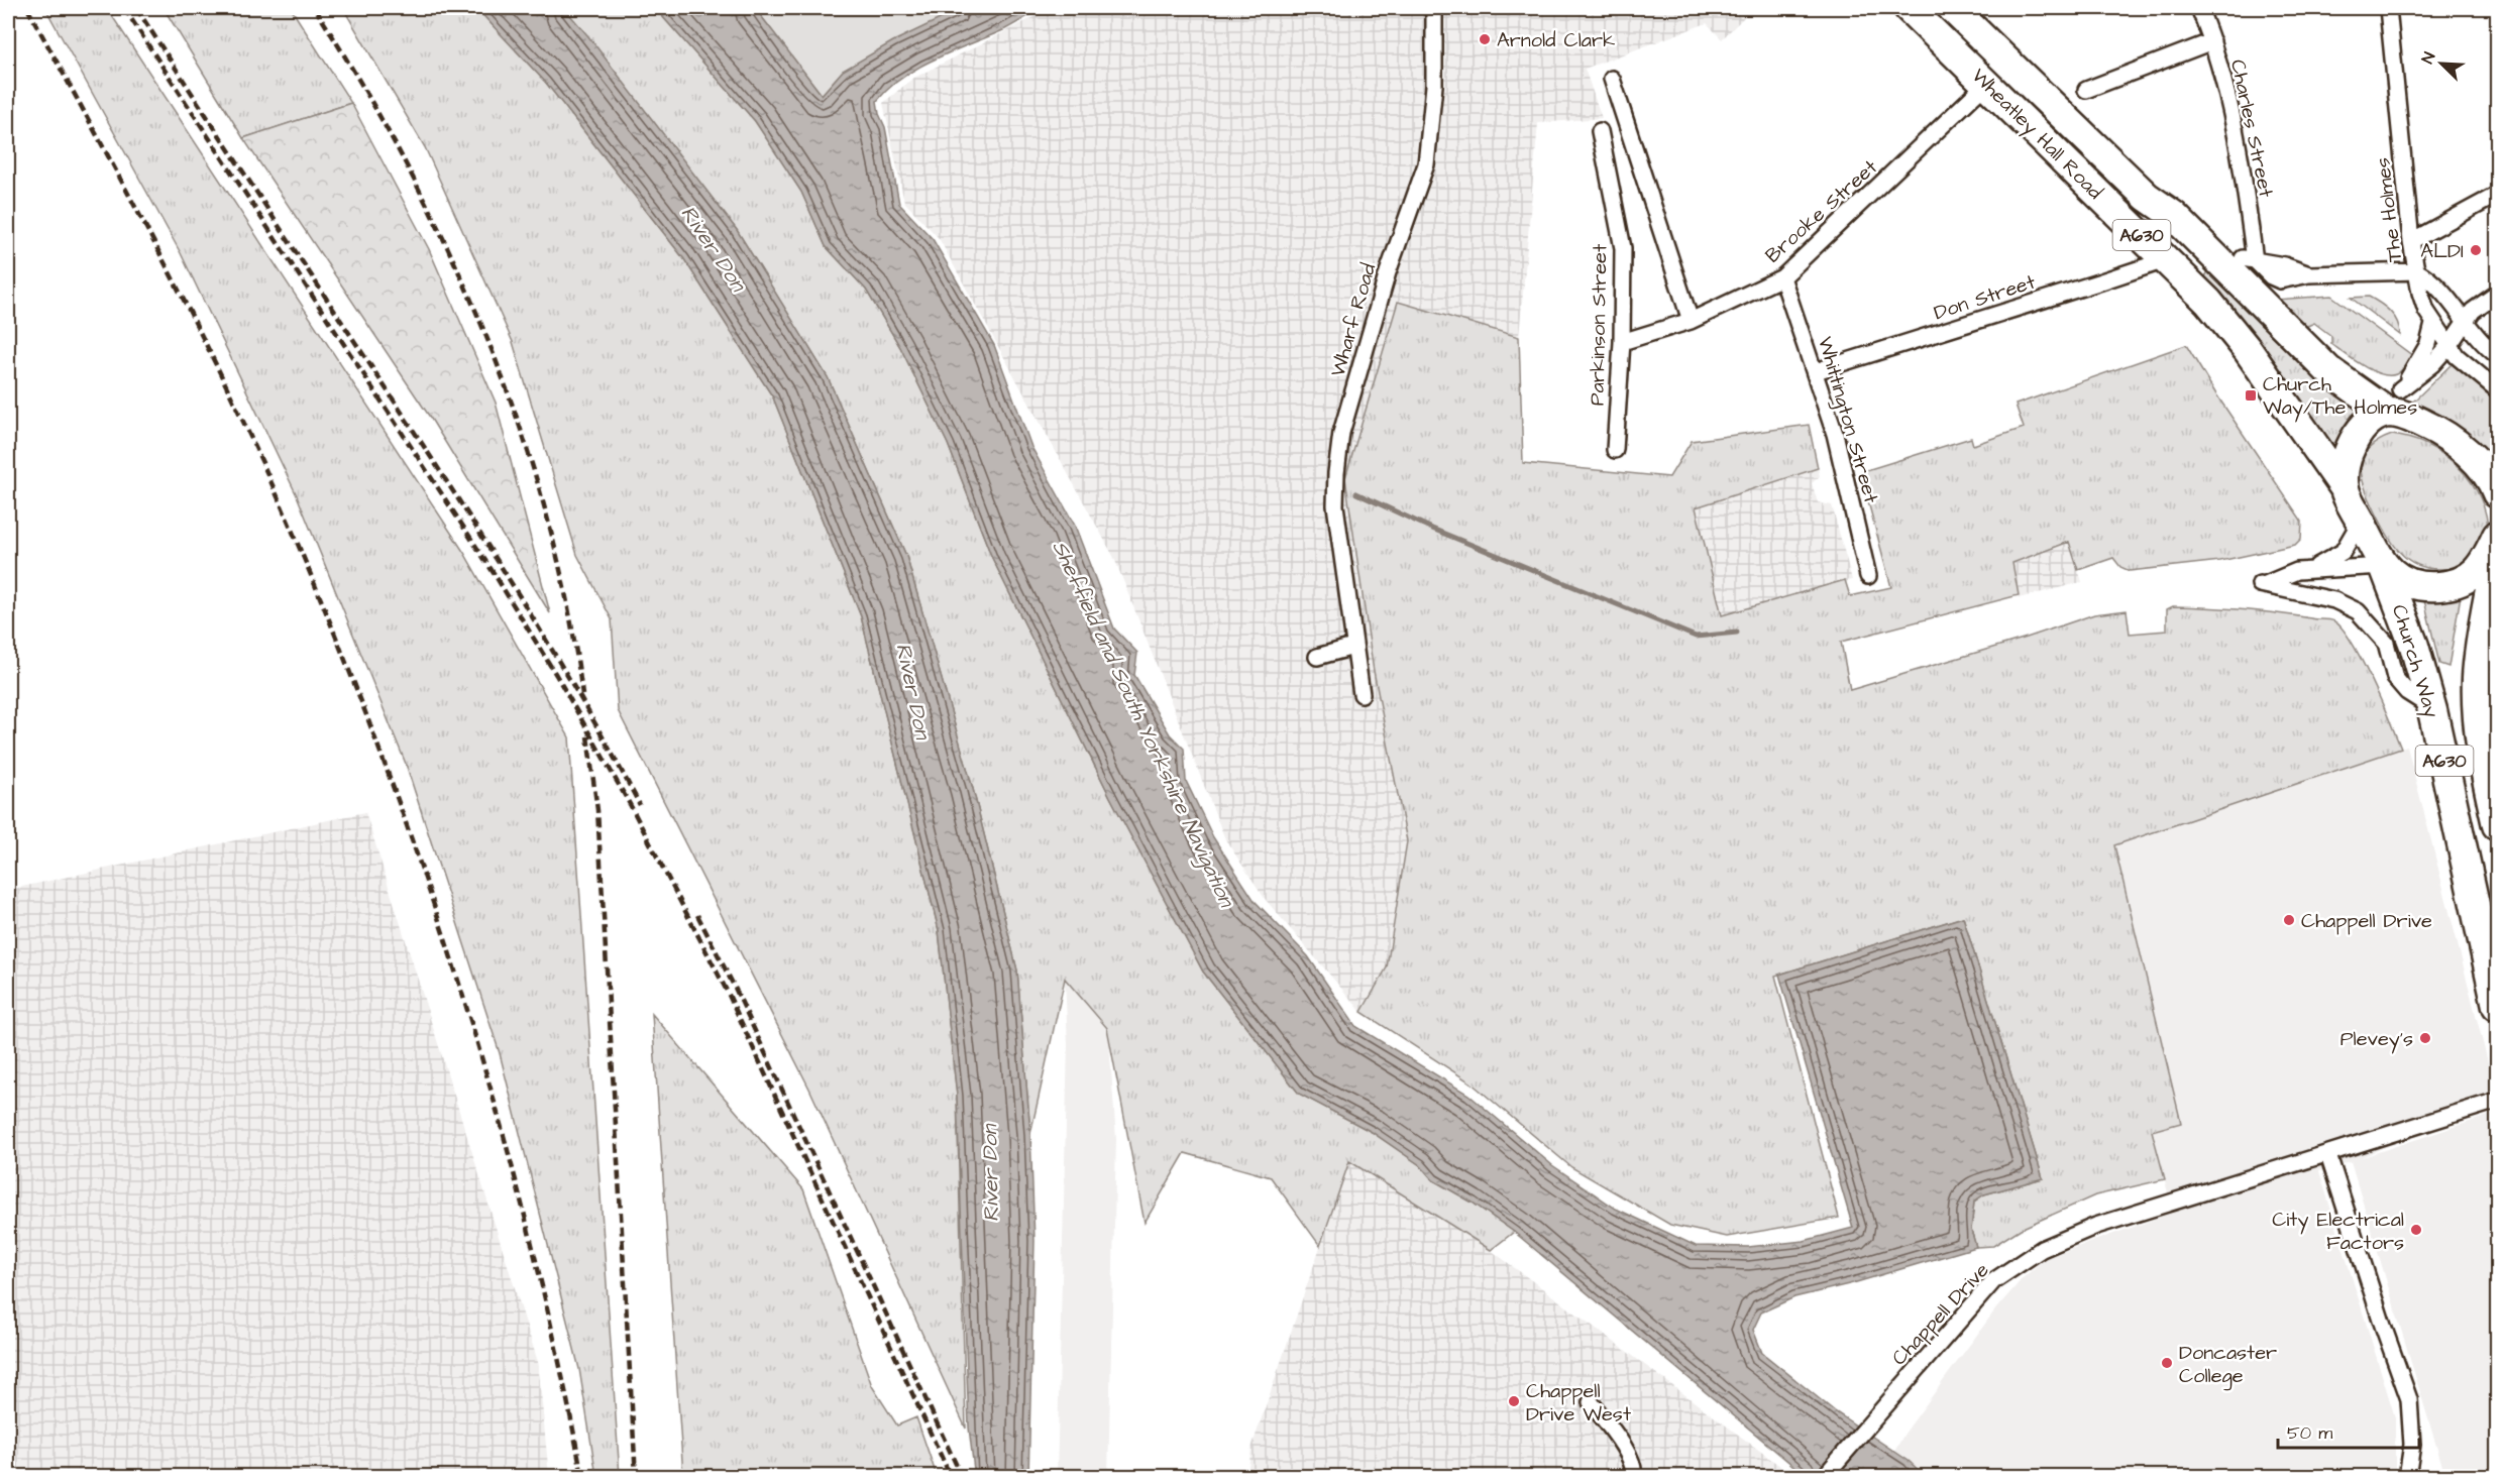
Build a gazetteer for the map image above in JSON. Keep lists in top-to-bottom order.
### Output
{
  "streets": {
    "highway": ["Wheatley Hall Road", "A630", "Church Way"],
    "street": [
      "Charles Street",
      "The Holmes",
      "Brooke Street",
      "Don Street",
      "Wharf Road",
      "Parkinson Street",
      "Whittington Street",
      "Chappell Drive"
    ]
  },
  "crossings": [
    ["Wheatley Hall Road", "Brooke Street"],
    ["Wheatley Hall Road", "Don Street"],
    ["Wheatley Hall Road", "Church Way"],
    ["Brooke Street", "Parkinson Street"],
    ["Brooke Street", "Whittington Street"],
    ["Don Street", "Whittington Street"]
  ],
  "water": ["River Don", "Sheffield and South Yorkshire Navigation"],
  "places": {
    "other": [
      "Arnold Clark",
      "ALDI",
      "Chappell Drive",
      "Plevey's",
      "City Electrical Factors",
      "Doncaster College",
      "Chappell Drive West"
    ],
    "transit": ["Church Way/The Holmes"]
  },
  "scale_bar": "50 m",
  "north": "top left"
}
